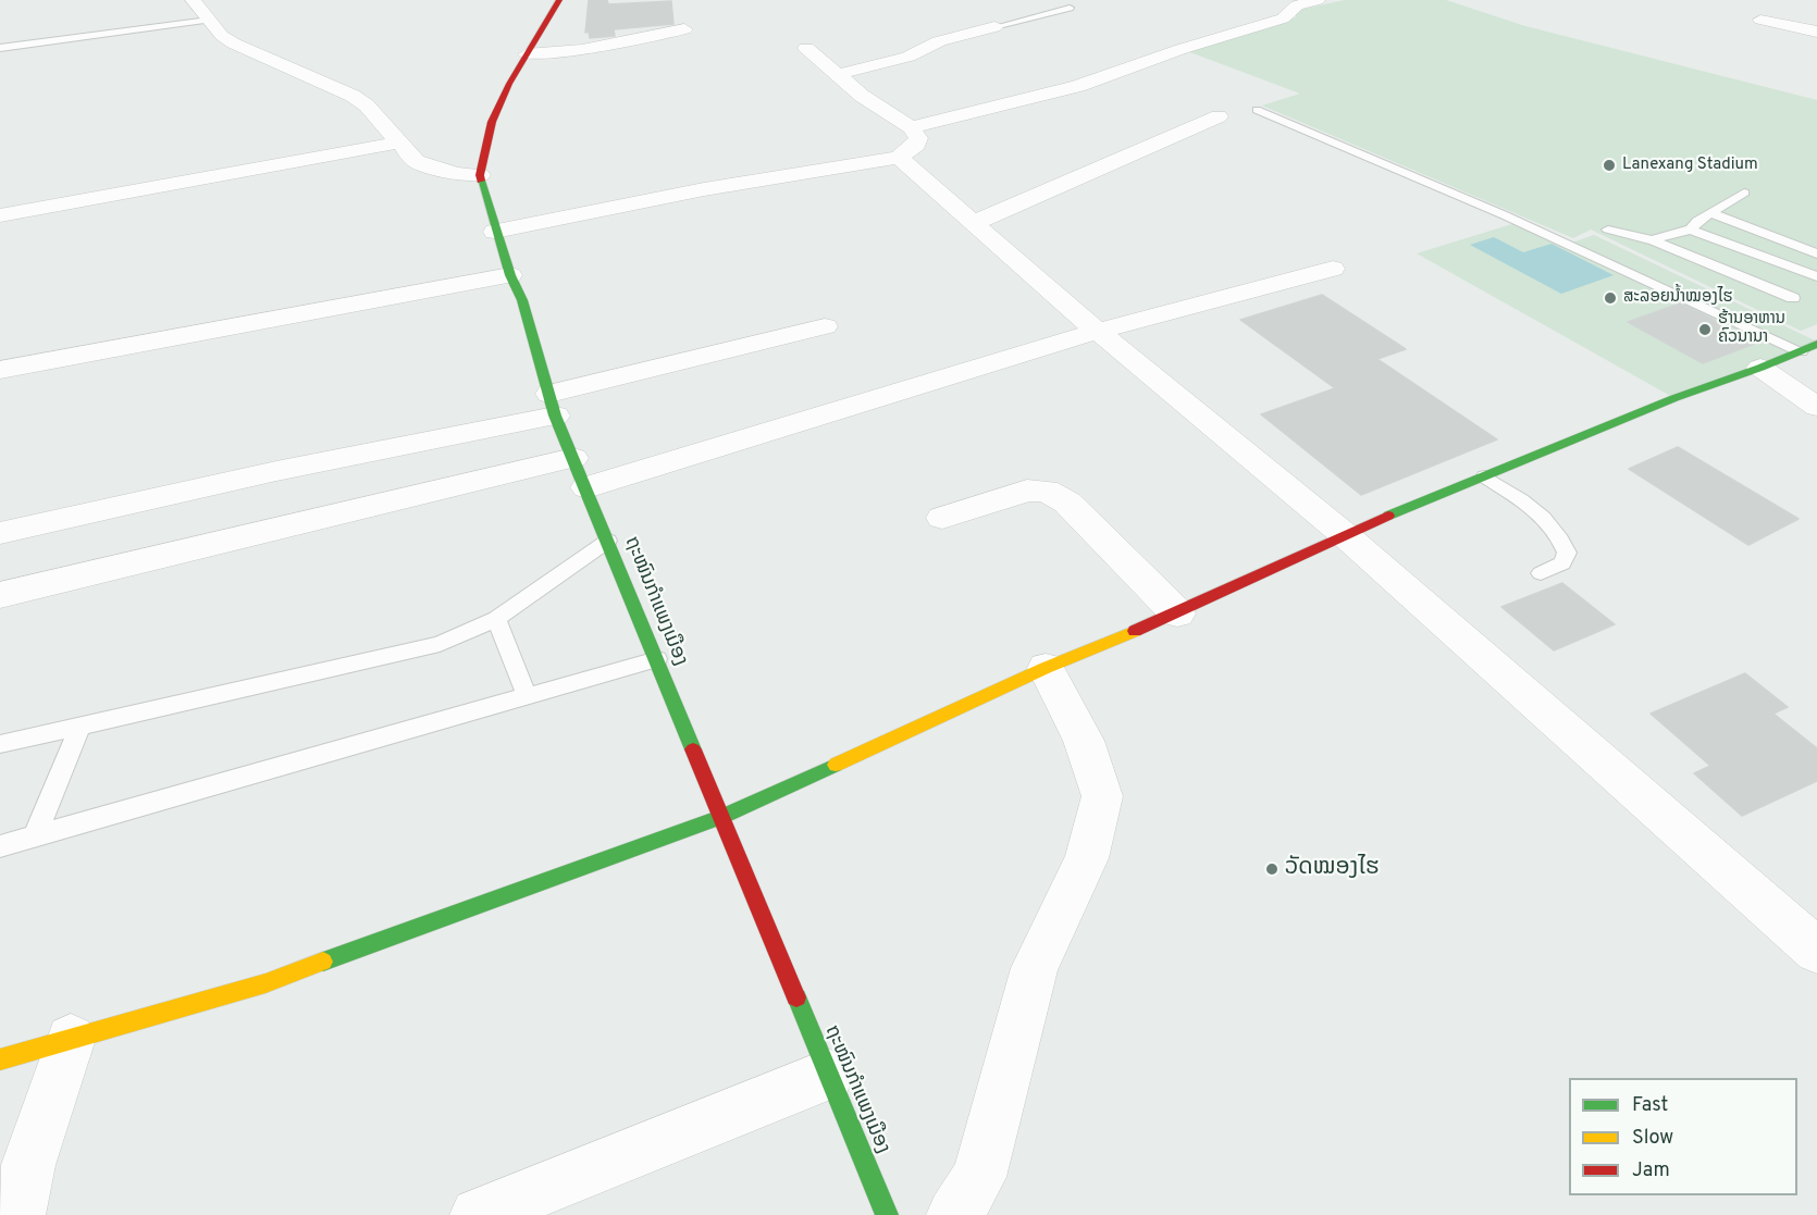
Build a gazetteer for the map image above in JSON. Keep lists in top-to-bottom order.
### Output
{
  "streets": {
    "main road": ["ຖະໜົນກຳແພງເມືອງ"]
  },
  "places": [
    "Lanexang Stadium",
    "ສະລອຍນ້ຳໝອງໄຮ",
    "ຮ້ານອາຫານ ຄົວນານາ",
    "ວັດໝອງໄຮ"
  ],
  "legend": ["Fast", "Slow", "Jam"]
}
